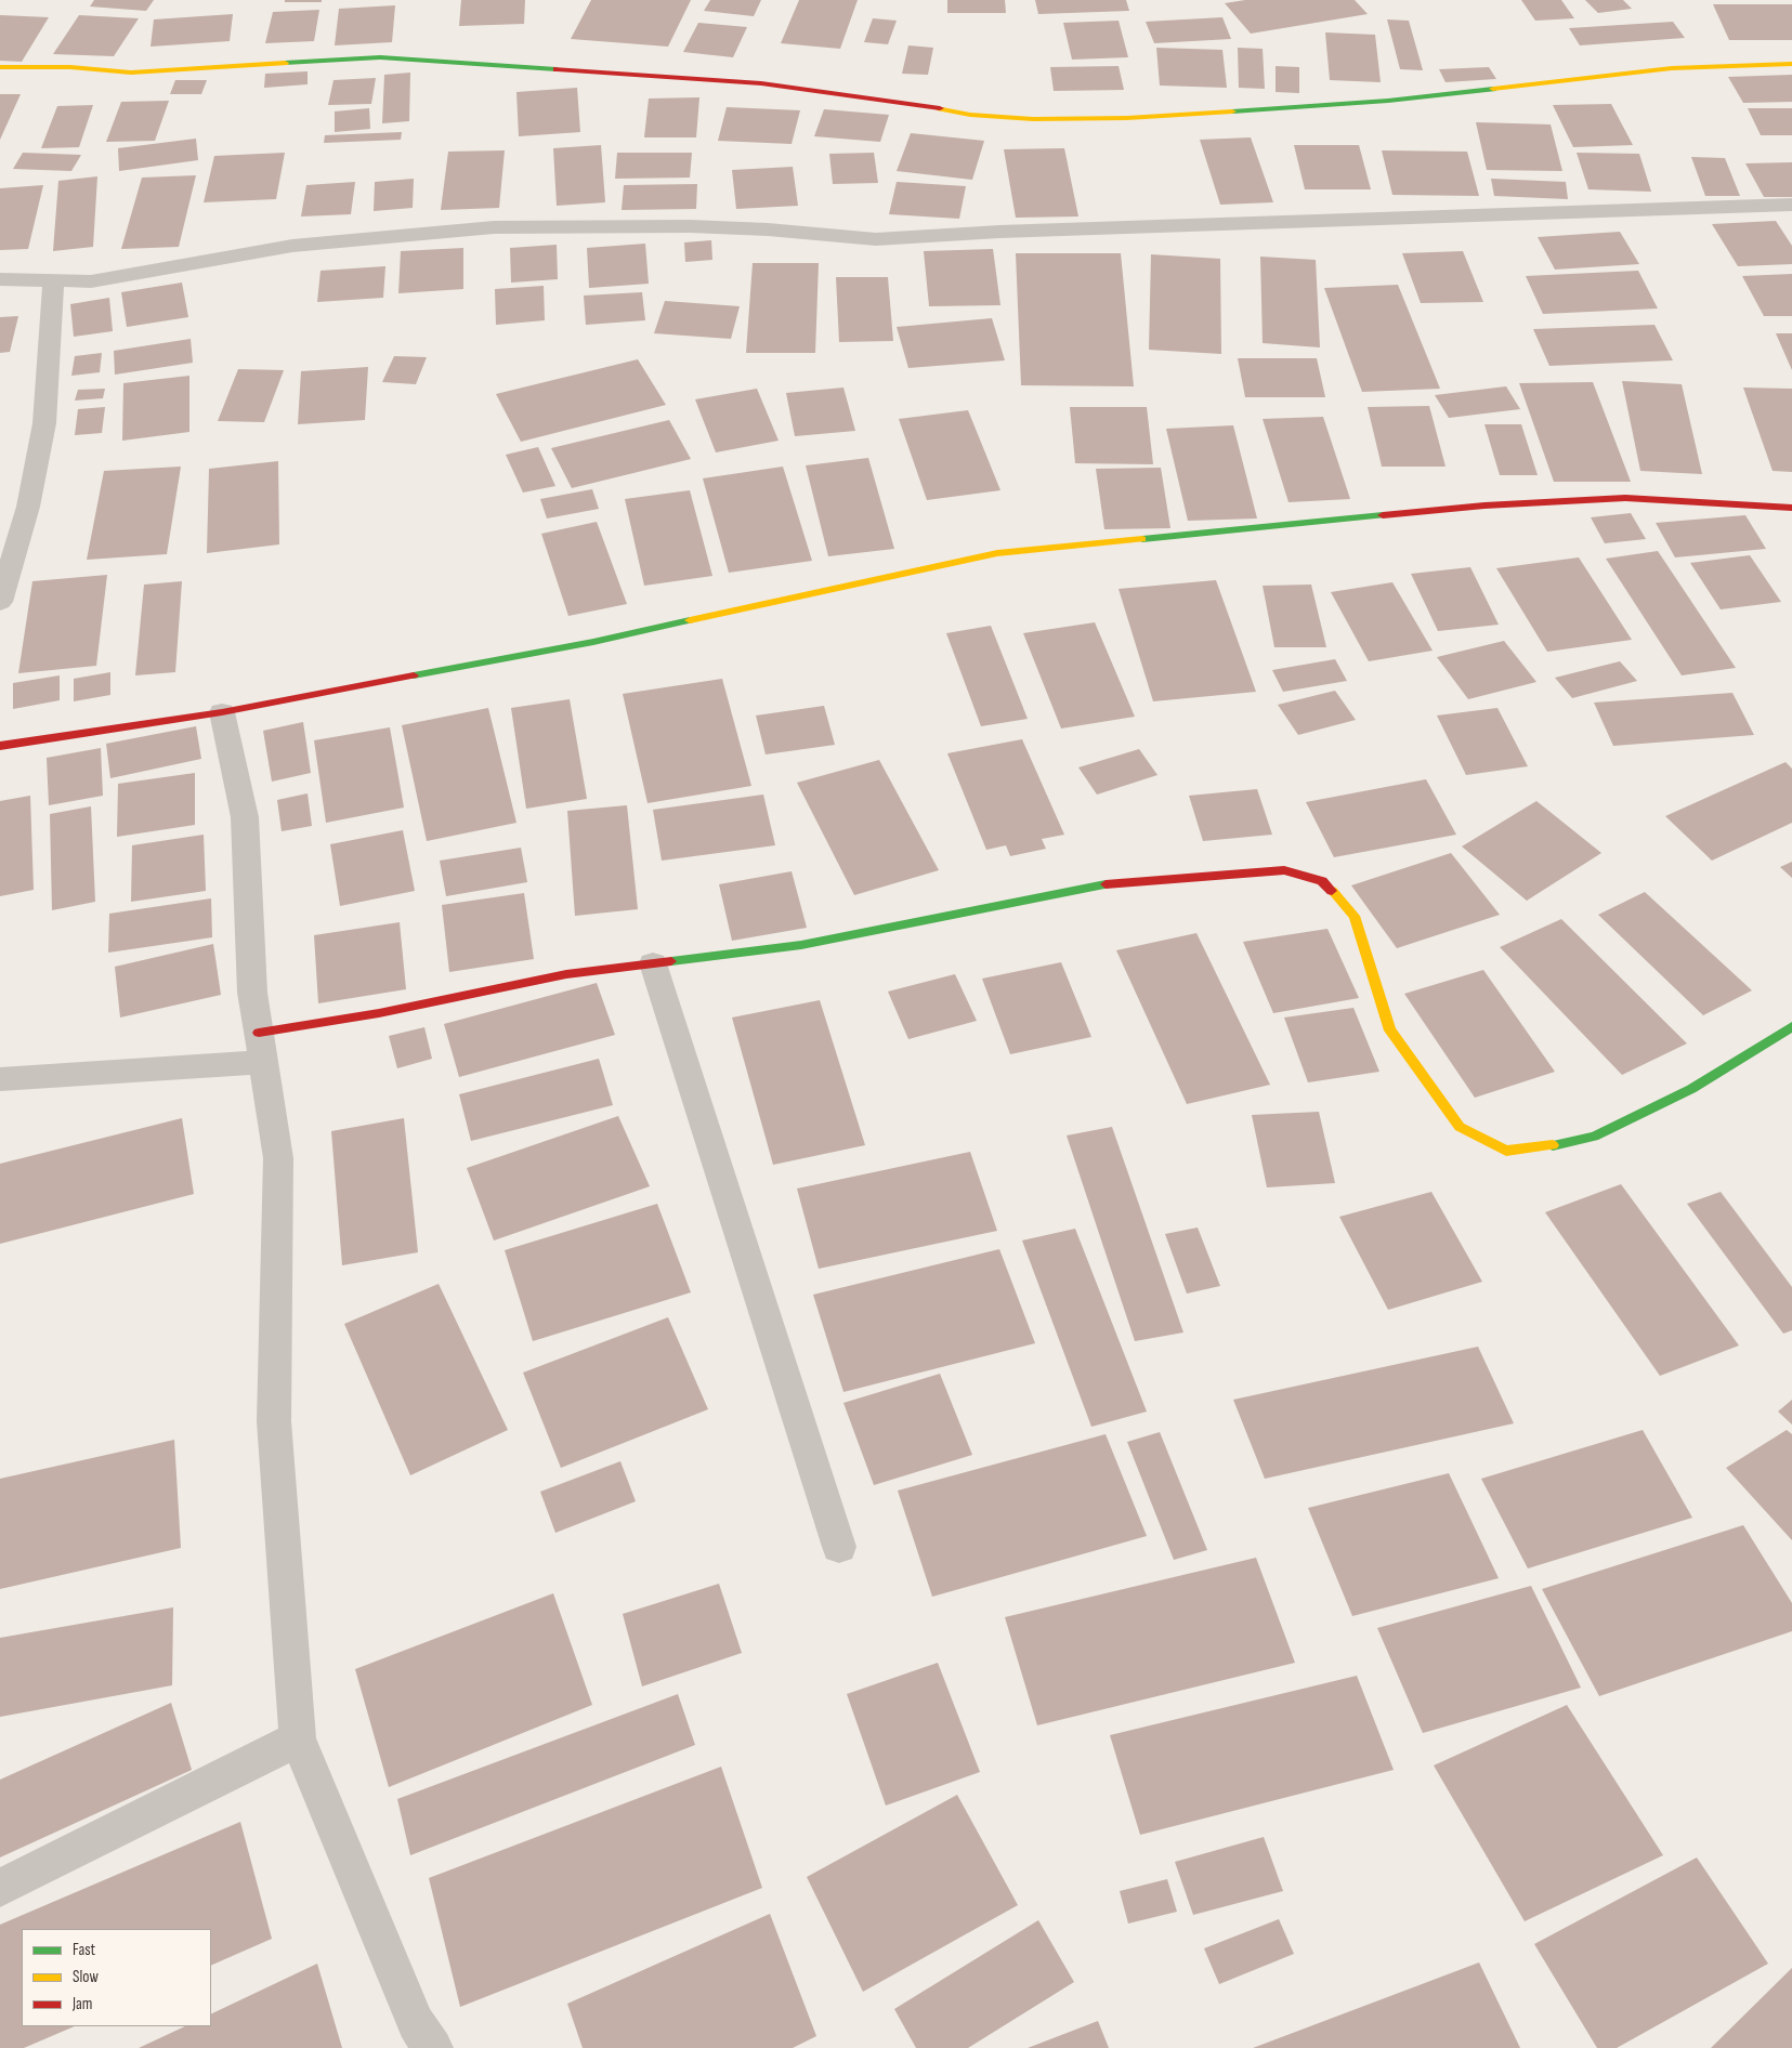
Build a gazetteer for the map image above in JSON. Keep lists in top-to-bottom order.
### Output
{
  "legend": ["Fast", "Slow", "Jam"]
}
